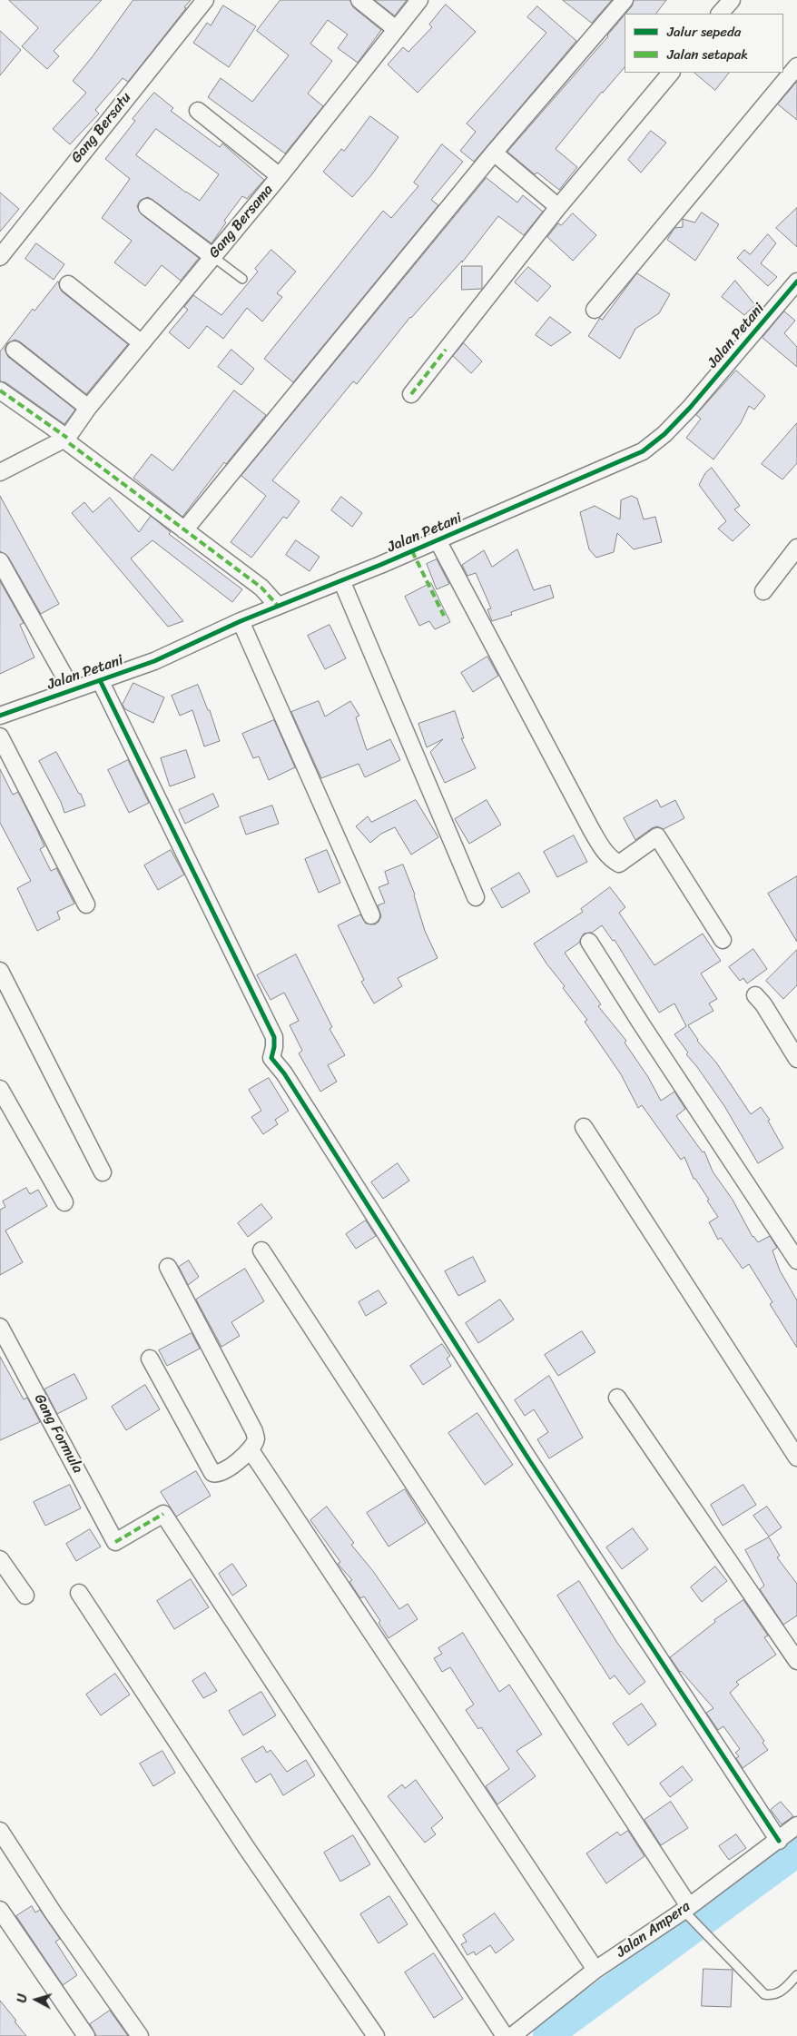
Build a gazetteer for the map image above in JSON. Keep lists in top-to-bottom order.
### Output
{
  "streets": {
    "street": [
      "Gang Bersatu",
      "Gang Bersama",
      "Jalan Petani",
      "Gang Formula",
      "Jalan Ampera"
    ]
  },
  "legend": ["Jalur sepeda", "Jalan setapak"],
  "north": "left"
}
